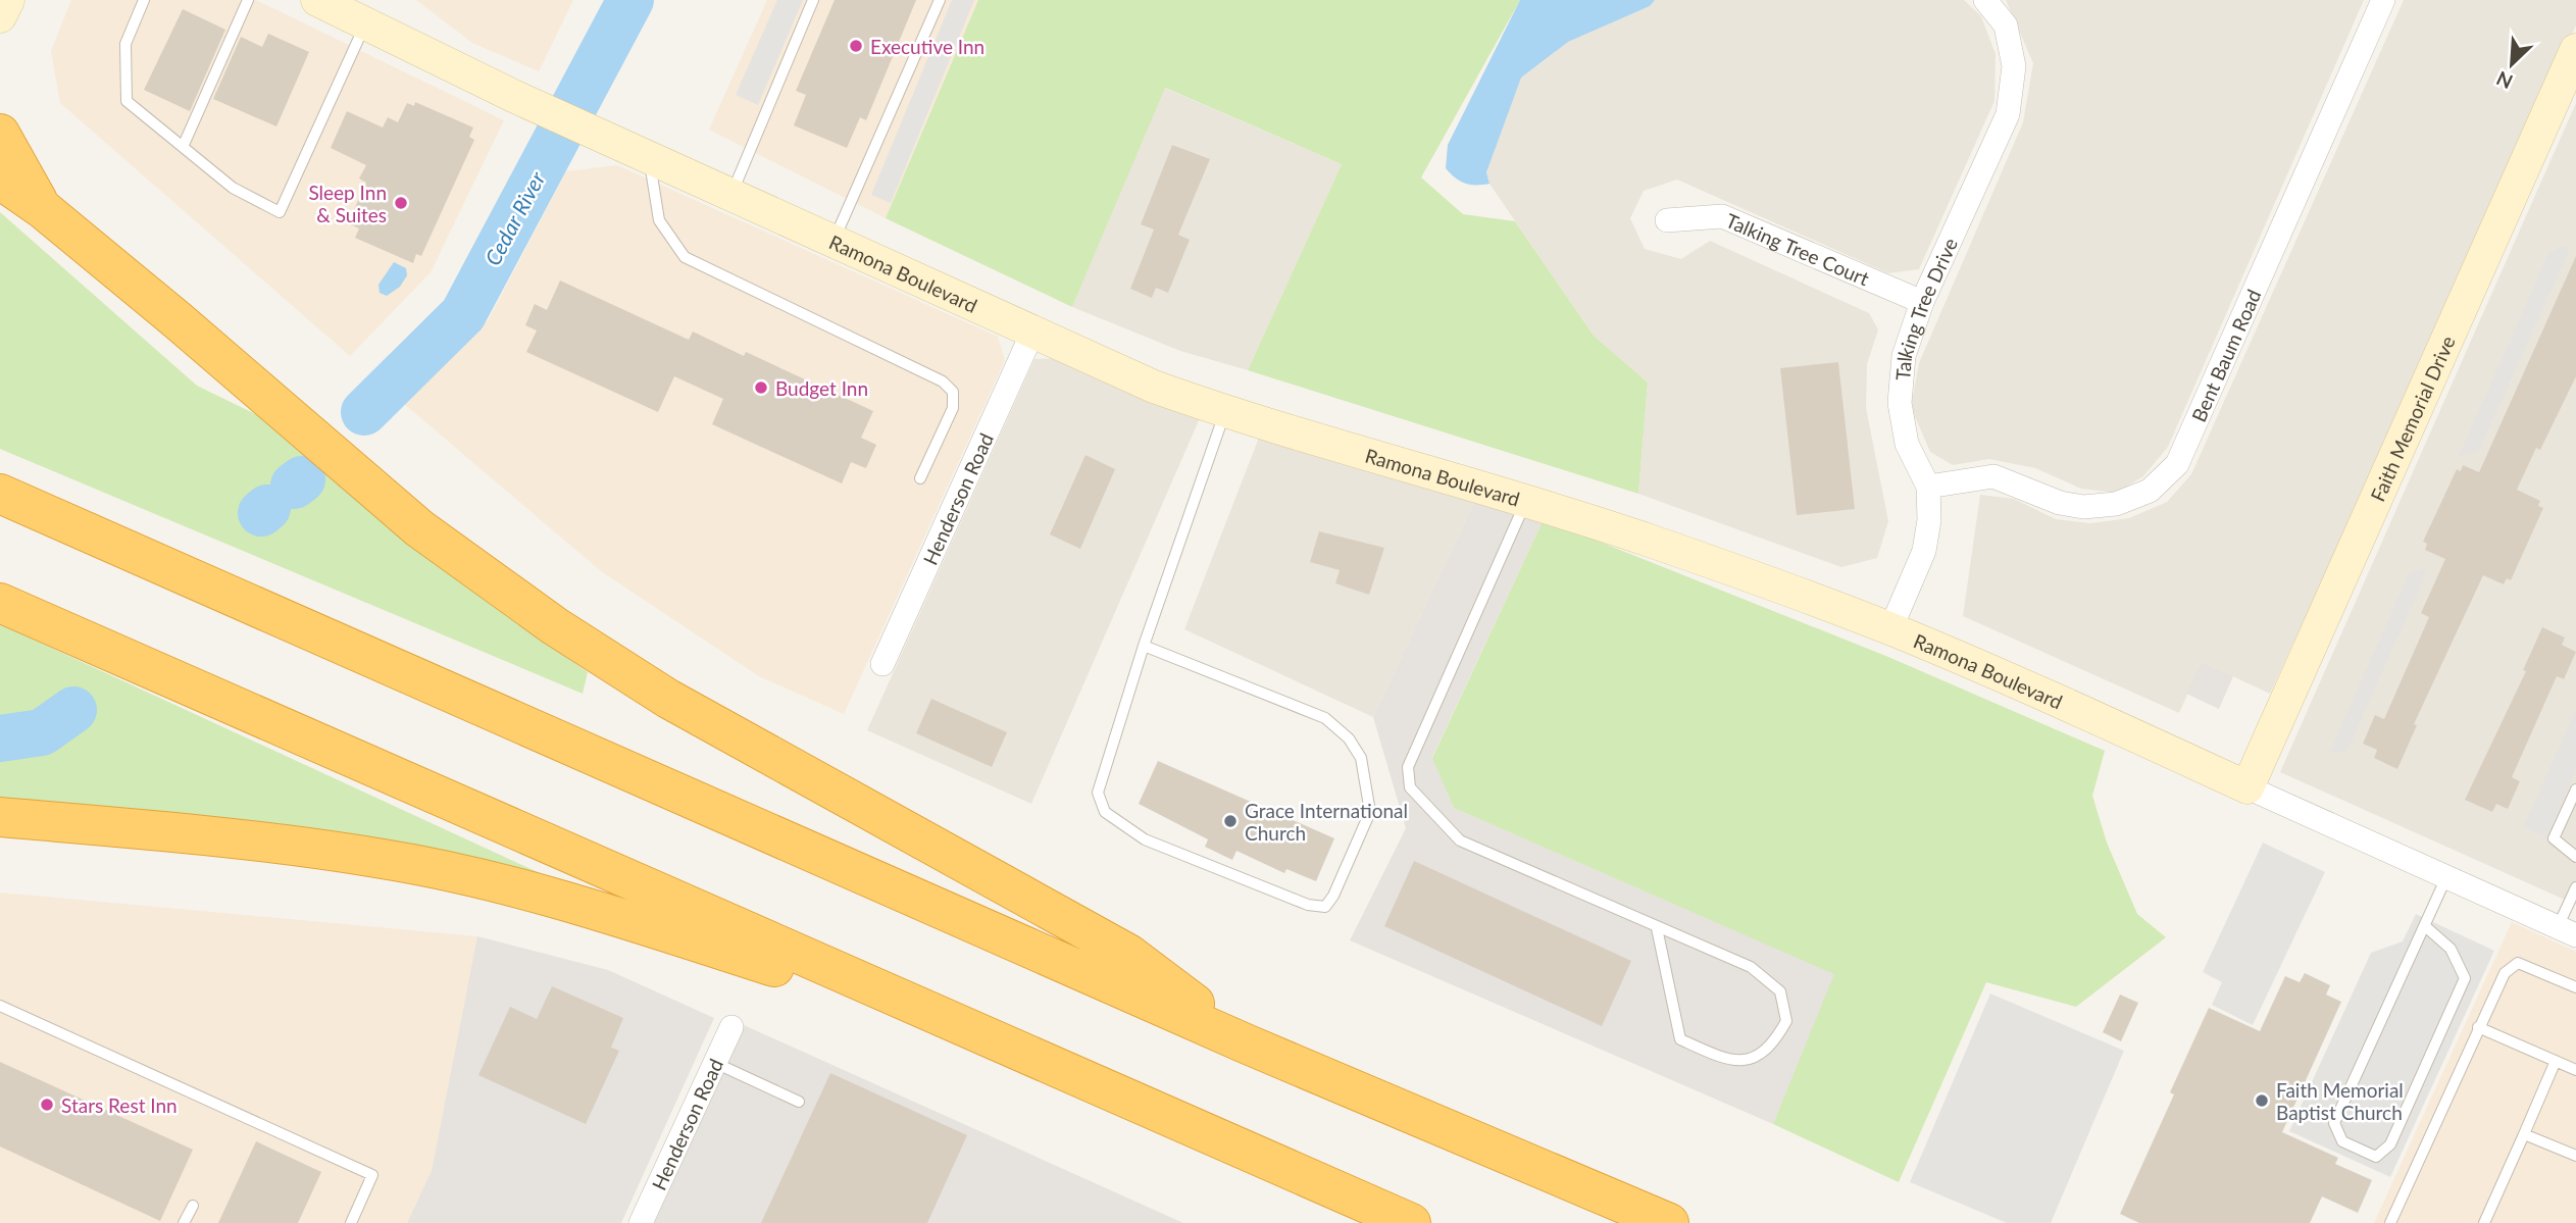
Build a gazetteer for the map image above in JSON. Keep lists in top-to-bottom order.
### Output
{
  "streets": {
    "street": [
      "Talking Tree Court",
      "Ramona Boulevard",
      "Talking Tree Drive",
      "Bent Baum Road",
      "Faith Memorial Drive",
      "Henderson Road"
    ]
  },
  "crossings": [
    ["Talking Tree Court", "Talking Tree Drive"],
    ["Ramona Boulevard", "Talking Tree Drive"],
    ["Ramona Boulevard", "Faith Memorial Drive"],
    ["Ramona Boulevard", "Henderson Road"],
    ["Talking Tree Drive", "Bent Baum Road"]
  ],
  "water": ["Cedar River"],
  "places": [
    "Executive Inn",
    "Sleep Inn & Suites",
    "Budget Inn",
    "Grace International Church",
    "Faith Memorial Baptist Church",
    "Stars Rest Inn"
  ],
  "north": "bottom left"
}
